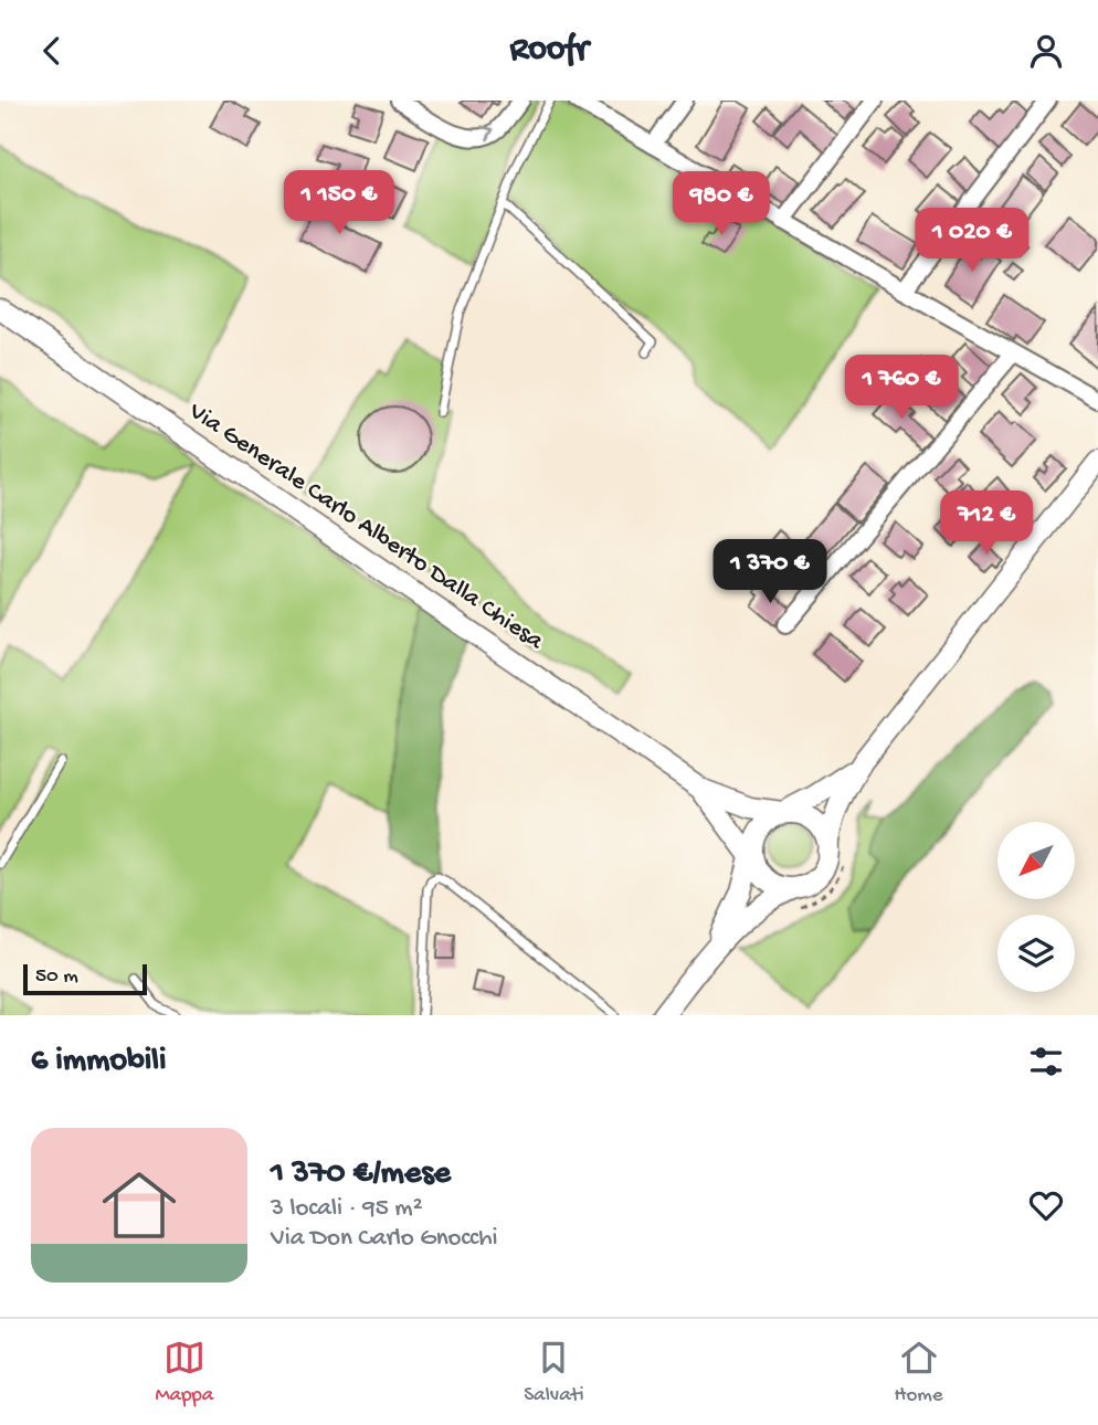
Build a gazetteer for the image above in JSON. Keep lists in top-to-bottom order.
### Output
{
  "streets": {
    "street": ["Via Generale Carlo Alberto Dalla Chiesa"]
  },
  "scale_bar": "50 m",
  "north": "bottom left",
  "page": {
    "header": "Roofr",
    "price": [
      "1 150 €",
      "980 €",
      "1 020 €",
      "1 760 €",
      "712 €",
      "1 370 €"
    ],
    "scale": "50 m",
    "heading": "6 immobili",
    "list": [
      {
        "name": "1 370 €/mese",
        "note": "3 locali · 95 m² · Via Don Carlo Gnocchi"
      }
    ],
    "tabs": ["Mappa", "Salvati", "Home"]
  }
}
